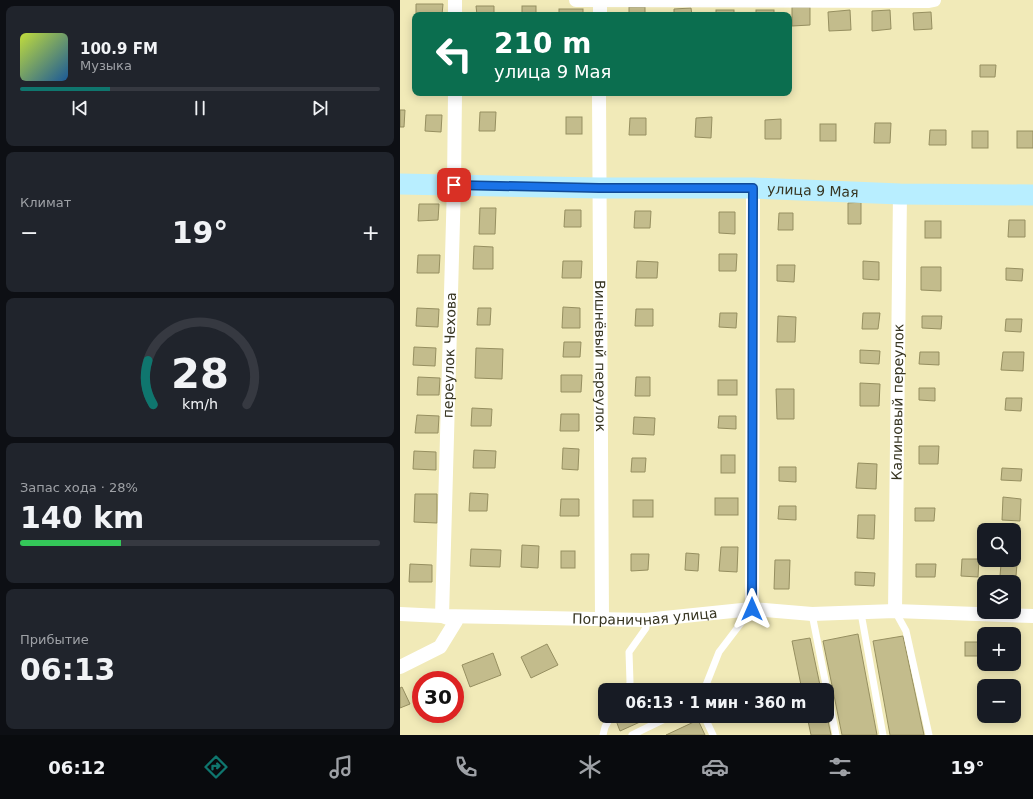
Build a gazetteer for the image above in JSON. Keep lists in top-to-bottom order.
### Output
{
  "streets": {
    "main road": ["улица 9 Мая"],
    "street": [
      "переулок Чехова",
      "Вишнёвый переулок",
      "Калиновый переулок",
      "Пограничная улица"
    ]
  },
  "crossings": [
    ["улица 9 Мая", "переулок Чехова"],
    ["улица 9 Мая", "Вишнёвый переулок"],
    ["улица 9 Мая", "Калиновый переулок"],
    ["переулок Чехова", "Пограничная улица"],
    ["Вишнёвый переулок", "Пограничная улица"],
    ["Калиновый переулок", "Пограничная улица"]
  ],
  "page": {
    "turn": ["210 m", "улица 9 Мая"],
    "song": ["100.9 FM", "Музыка"],
    "tile": [
      "Климат",
      ["Запас хода · 28%", "140 km"],
      ["Прибытие", "06:13"]
    ],
    "heat": ["−", "19°", "+"],
    "map_buttons": ["+", "−"],
    "limit": "30",
    "trip": "06:13 · 1 мин · 360 m",
    "tabs": ["06:12", "19°"],
    "gauge": ["28", "km/h"]
  }
}
